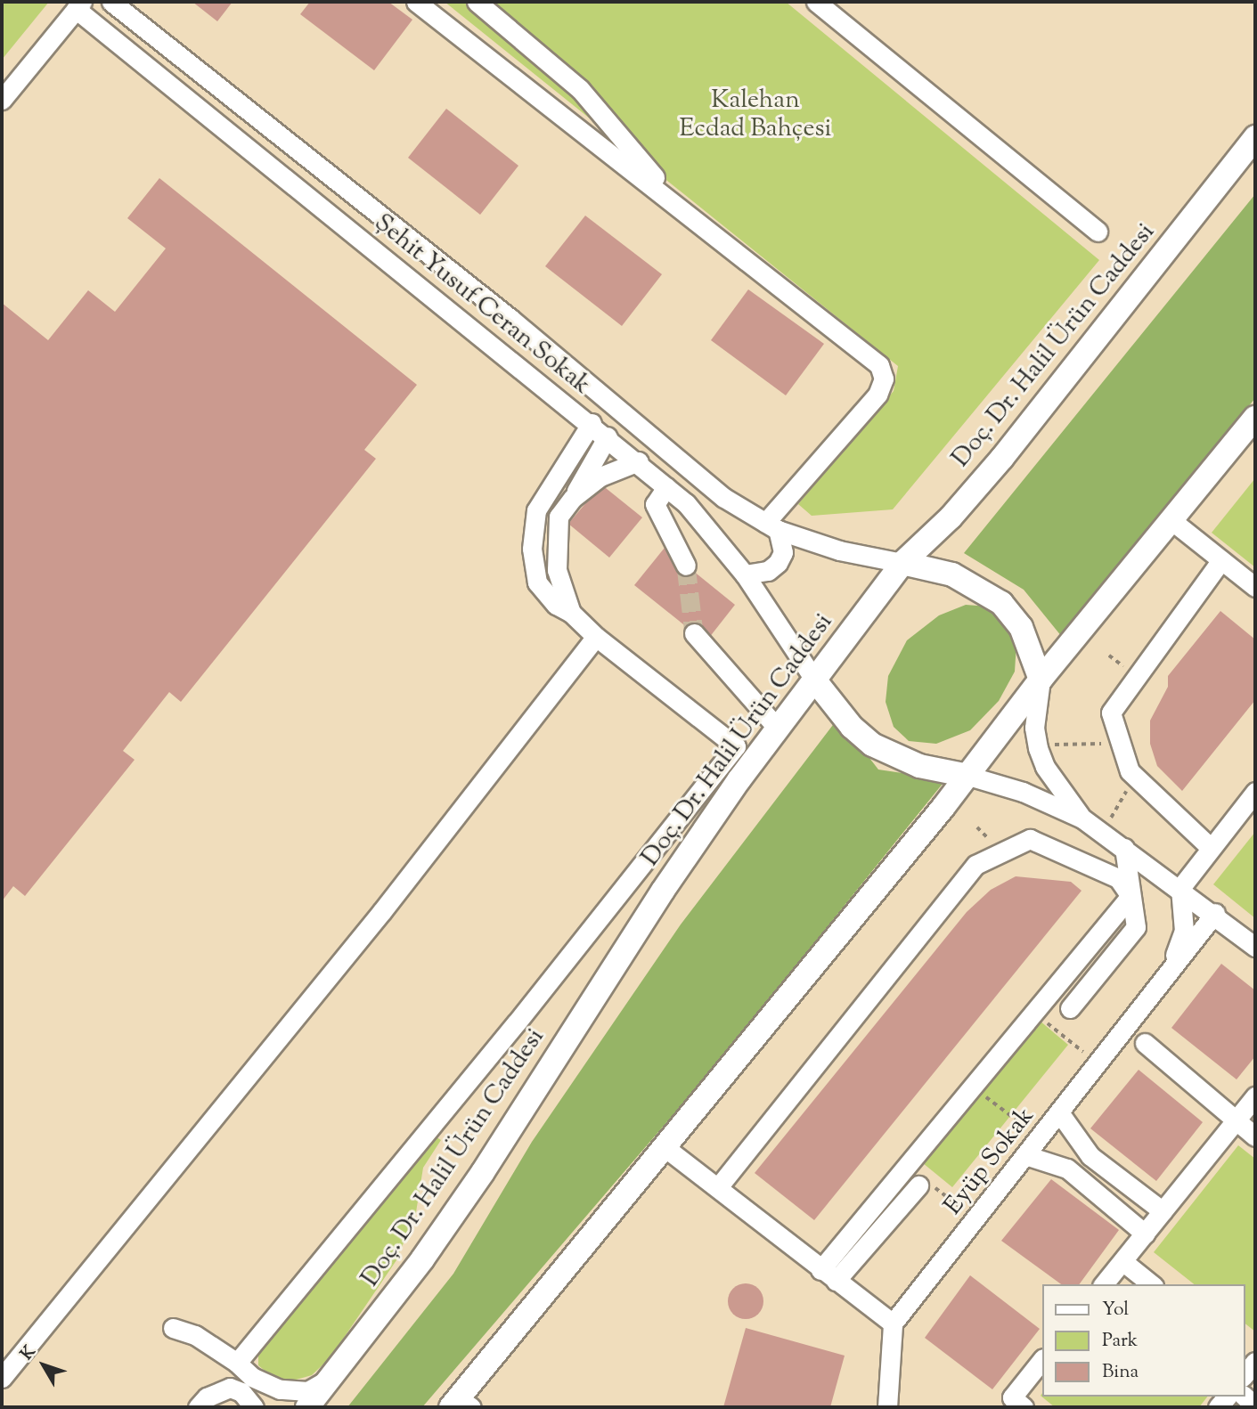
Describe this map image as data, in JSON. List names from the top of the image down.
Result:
{
  "streets": {
    "main road": ["Doç. Dr. Halil Ürün Caddesi"],
    "street": ["Şehit Yusuf Ceran Sokak", "Eyüp Sokak"]
  },
  "crossings": [
    ["Şehit Yusuf Ceran Sokak", "Doç. Dr. Halil Ürün Caddesi"]
  ],
  "parks": ["Kalehan Ecdad Bahçesi"],
  "legend": ["Yol", "Park", "Bina"],
  "north": "top left"
}
